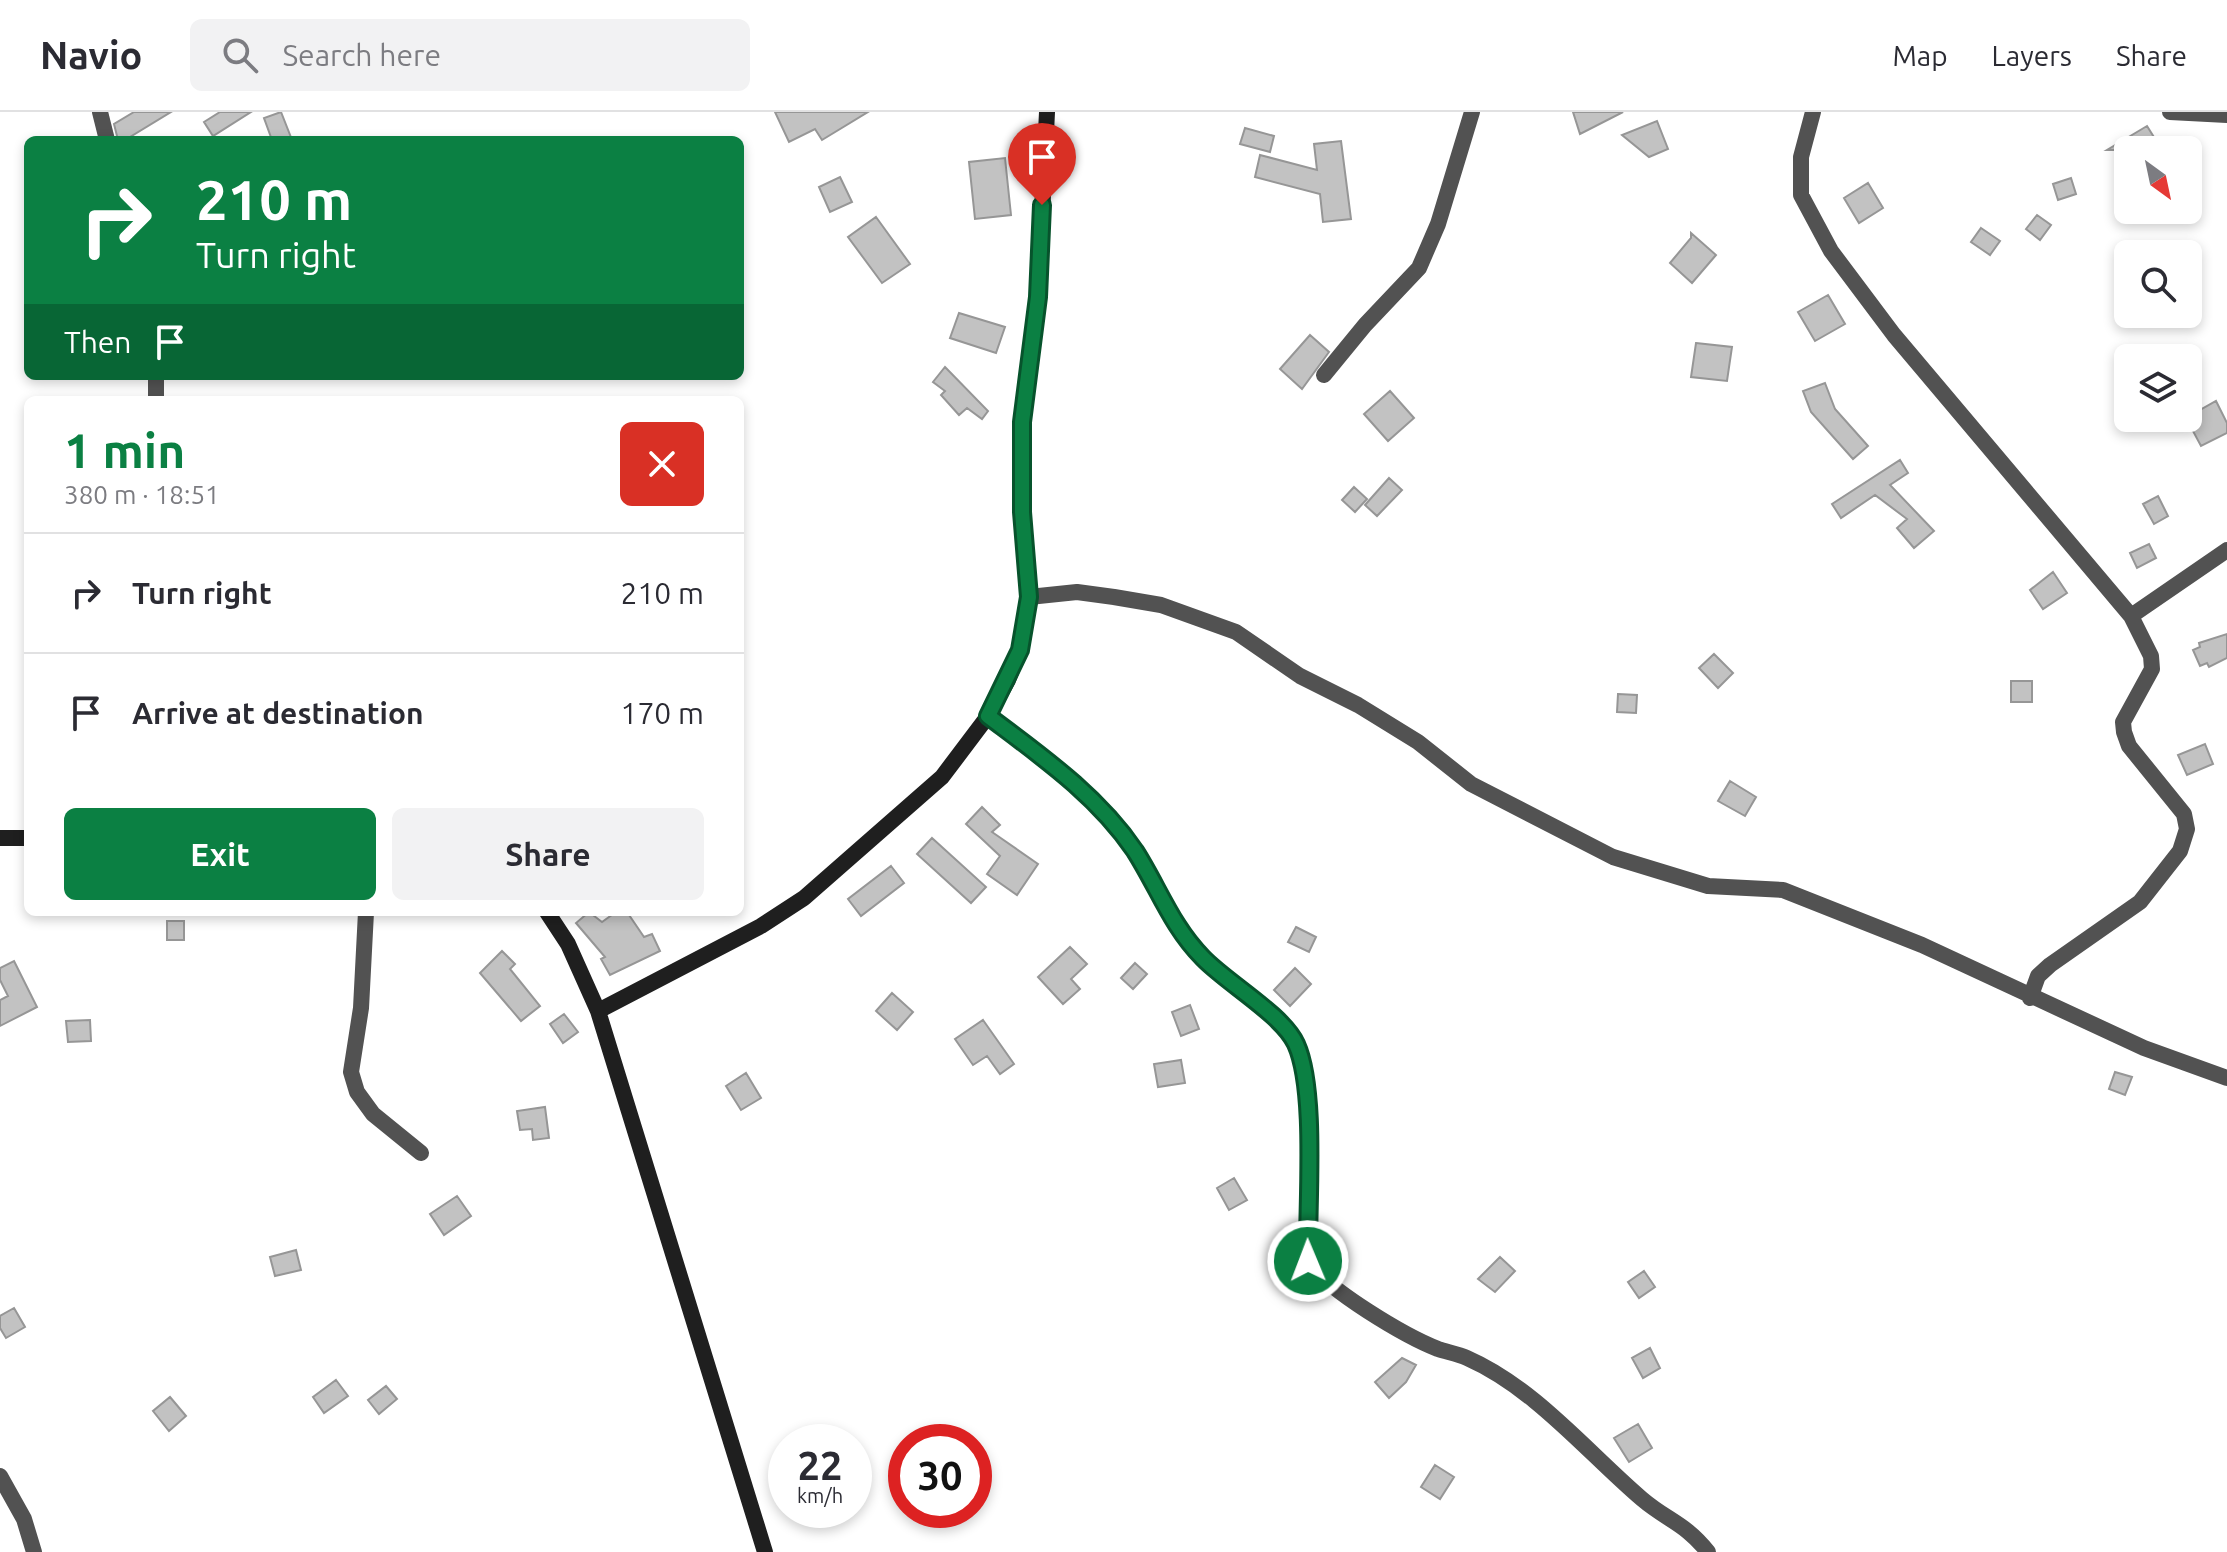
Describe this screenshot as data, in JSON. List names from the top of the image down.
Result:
{
  "north": "bottom right",
  "page": {
    "header": "Navio",
    "search": "Search here",
    "nav": ["Map", "Layers", "Share"],
    "turn": ["210 m", "Turn right"],
    "then": "Then",
    "heading": ["1 min", "380 m · 18:51"],
    "list": [
      {
        "name": "Turn right",
        "value": "210 m"
      },
      {
        "name": "Arrive at destination",
        "value": "170 m"
      }
    ],
    "buttons": ["Exit", "Share"],
    "speed": "22 km/h",
    "limit": "30"
  }
}
